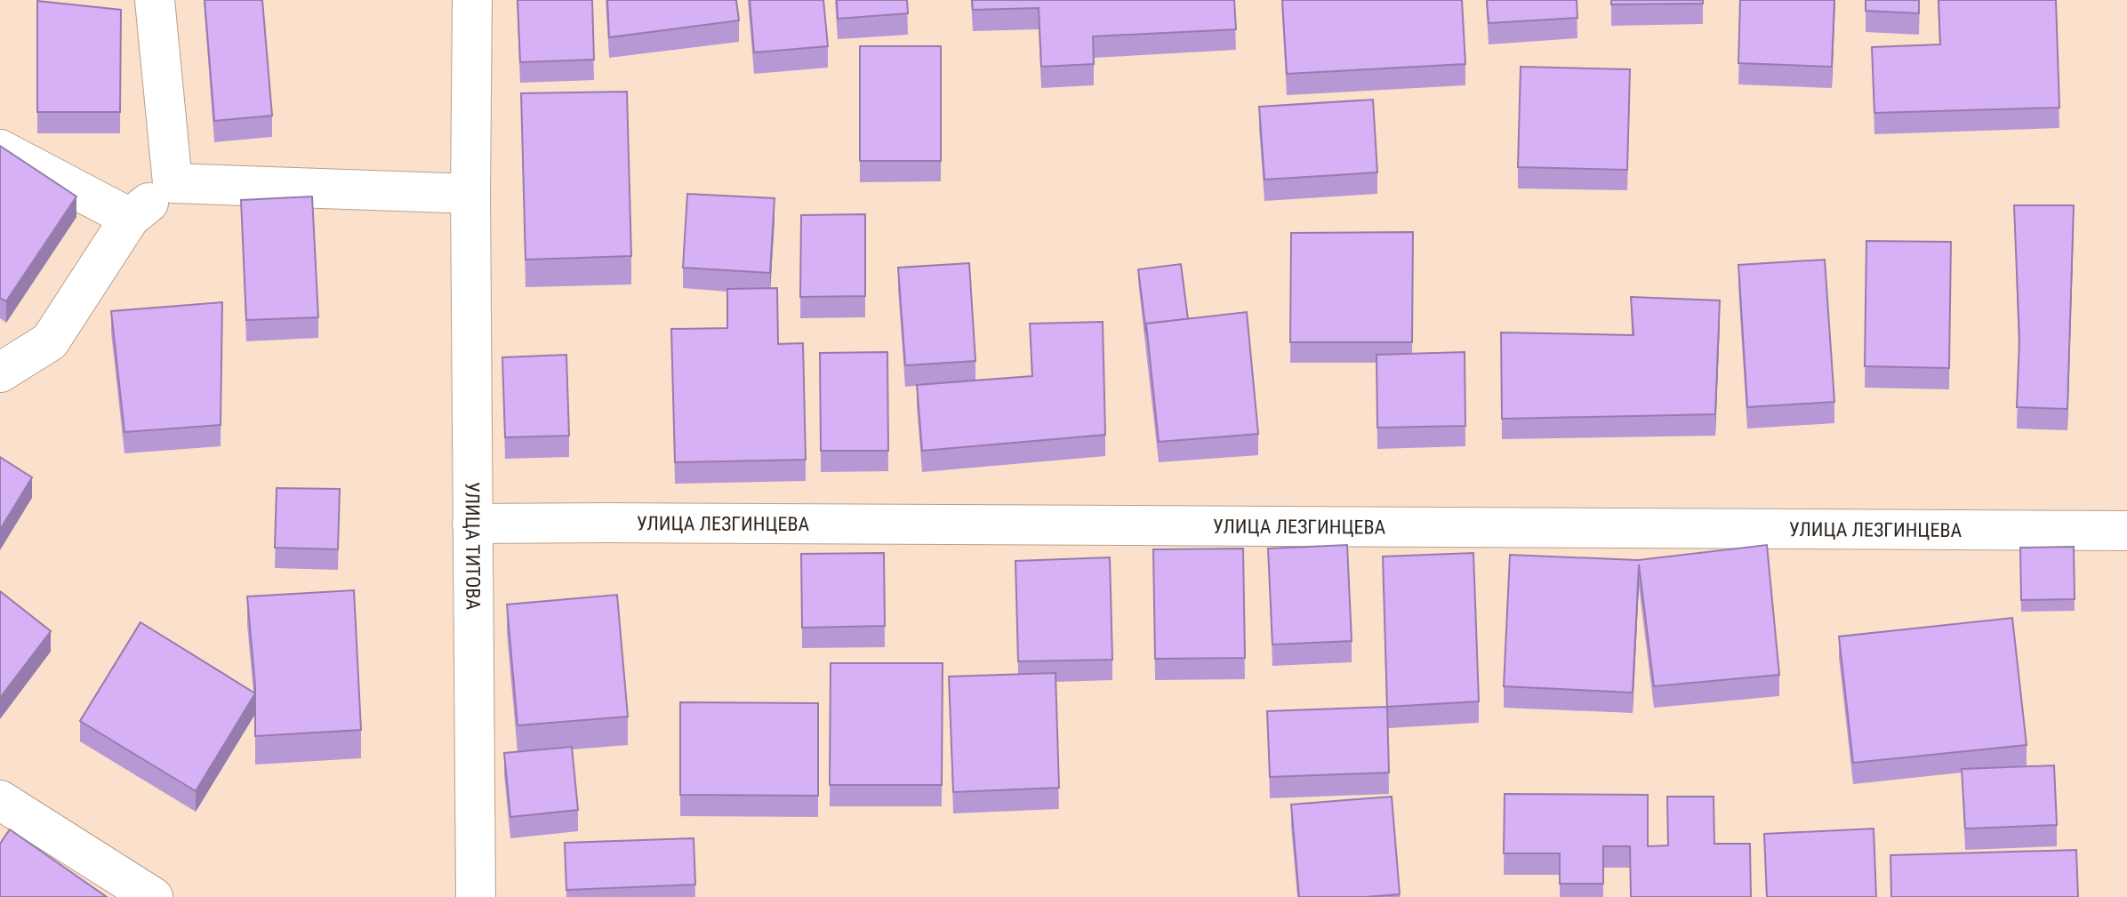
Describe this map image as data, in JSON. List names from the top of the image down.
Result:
{
  "streets": {
    "street": ["УЛИЦА ЛЕЗГИНЦЕВА", "УЛИЦА ТИТОВА"]
  },
  "crossings": [
    ["УЛИЦА ЛЕЗГИНЦЕВА", "УЛИЦА ТИТОВА"]
  ]
}
